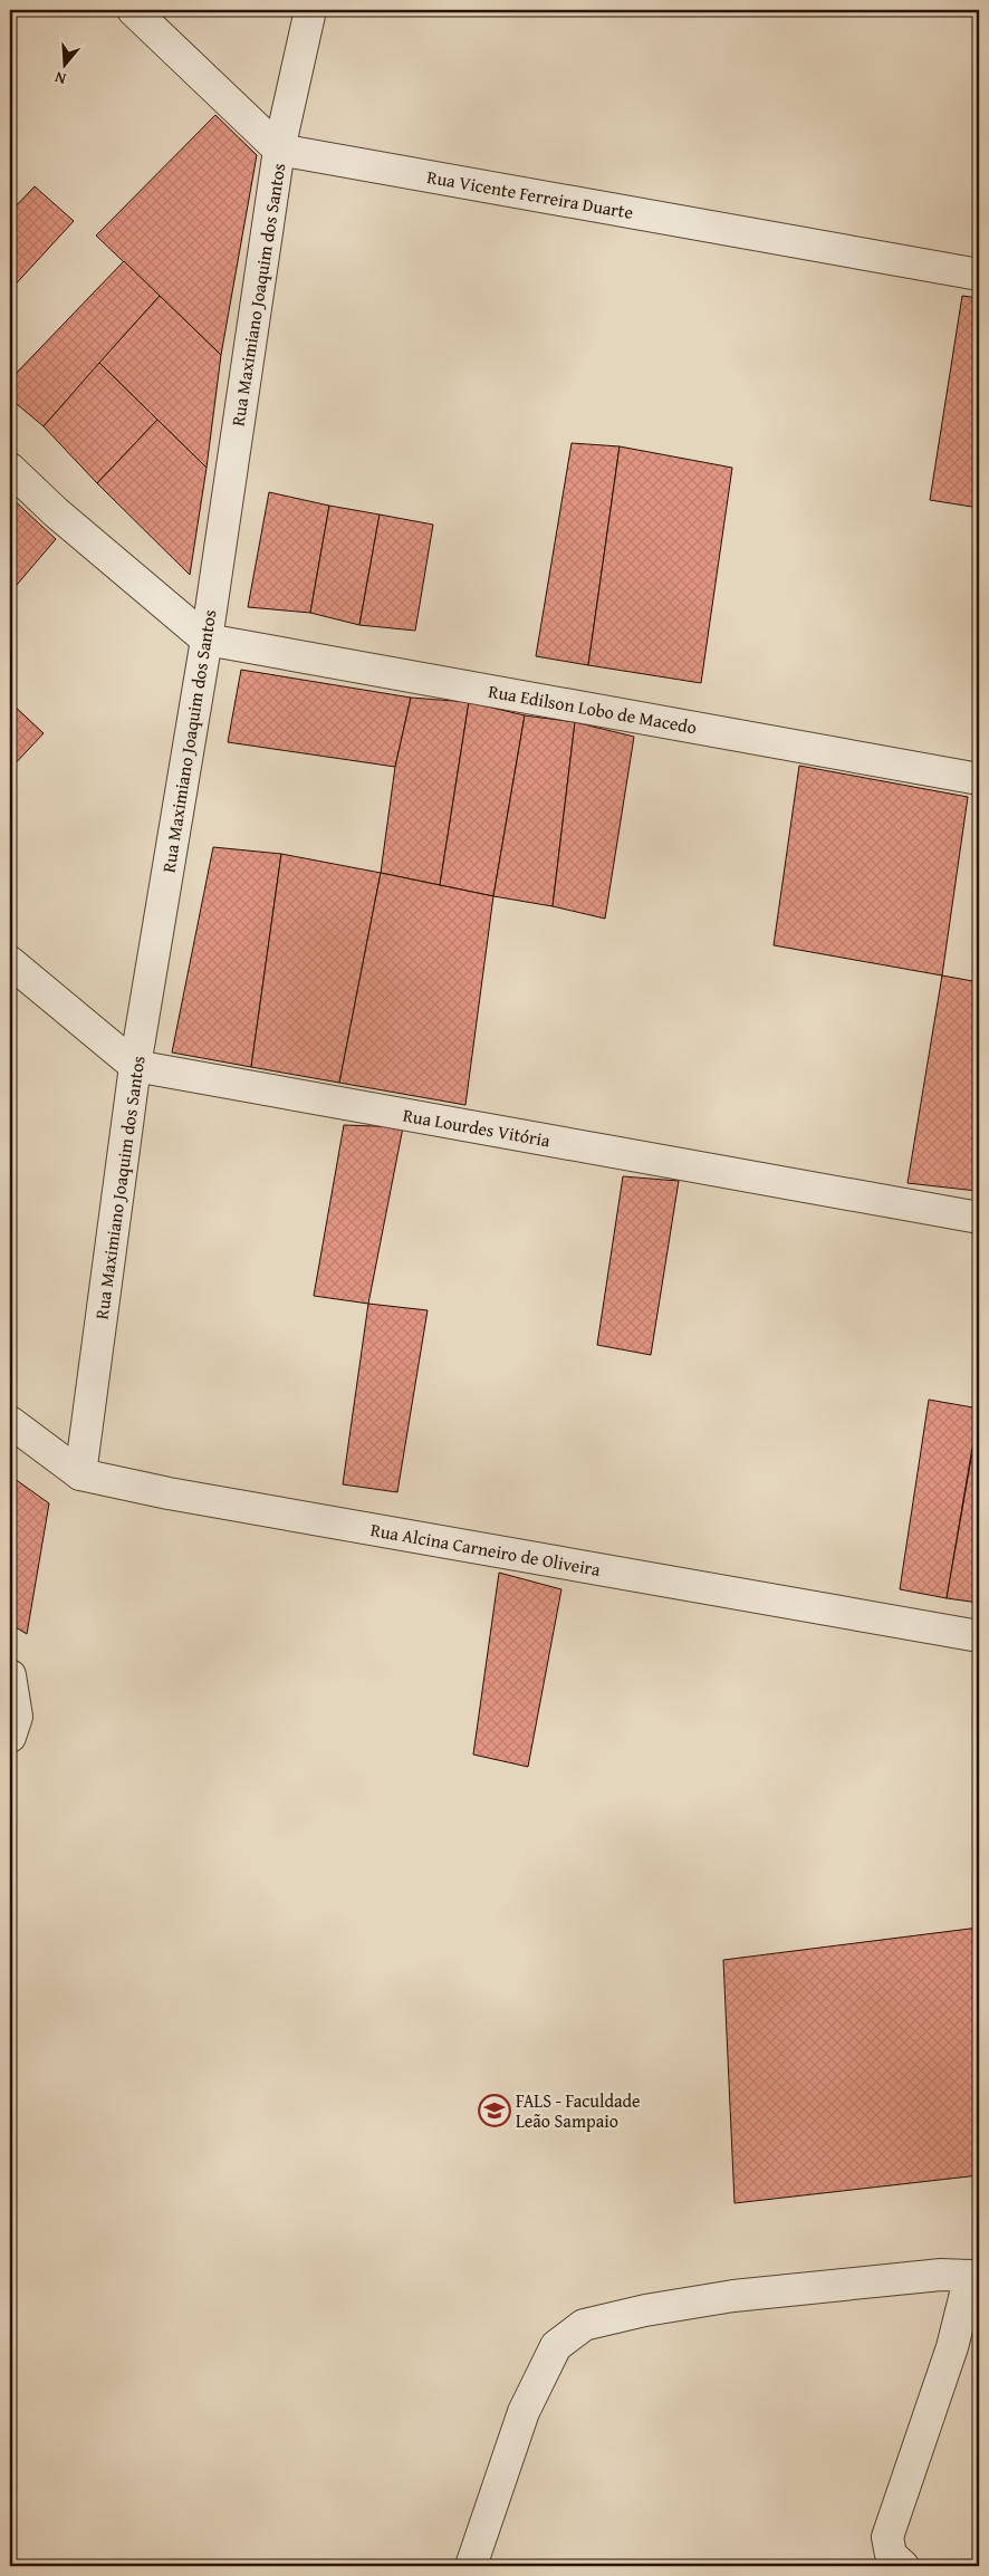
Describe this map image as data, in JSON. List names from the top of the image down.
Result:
{
  "streets": {
    "street": [
      "Rua Vicente Ferreira Duarte",
      "Rua Maximiano Joaquim dos Santos",
      "Rua Edilson Lobo de Macedo",
      "Rua Lourdes Vitória",
      "Rua Alcina Carneiro de Oliveira"
    ]
  },
  "crossings": [
    ["Rua Vicente Ferreira Duarte", "Rua Maximiano Joaquim dos Santos"],
    ["Rua Maximiano Joaquim dos Santos", "Rua Edilson Lobo de Macedo"],
    ["Rua Maximiano Joaquim dos Santos", "Rua Lourdes Vitória"],
    ["Rua Maximiano Joaquim dos Santos", "Rua Alcina Carneiro de Oliveira"]
  ],
  "places": {
    "school or university": ["FALS - Faculdade Leão Sampaio"]
  },
  "north": "bottom"
}
